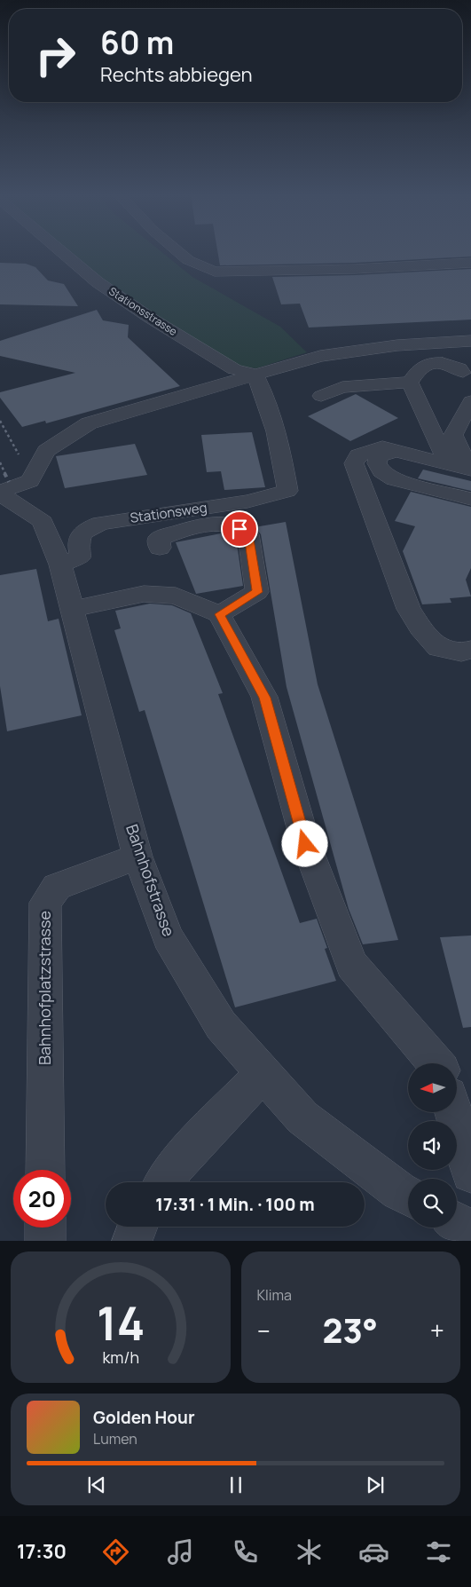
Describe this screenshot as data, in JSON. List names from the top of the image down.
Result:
{
  "streets": {
    "street": [
      "Stationsstrasse",
      "Stationsweg",
      "Bahnhofstrasse",
      "Bahnhofplatzstrasse"
    ]
  },
  "crossings": [
    ["Stationsstrasse", "Stationsweg"],
    ["Stationsweg", "Bahnhofstrasse"],
    ["Bahnhofstrasse", "Bahnhofplatzstrasse"]
  ],
  "north": "left",
  "page": {
    "turn": ["60 m", "Rechts abbiegen"],
    "limit": "20",
    "trip": "17:31 · 1 Min. · 100 m",
    "tile": "Klima",
    "heat": ["−", "23°", "+"],
    "song": ["Golden Hour", "Lumen"],
    "tabs": "17:30",
    "gauge": ["14", "km/h"]
  }
}
